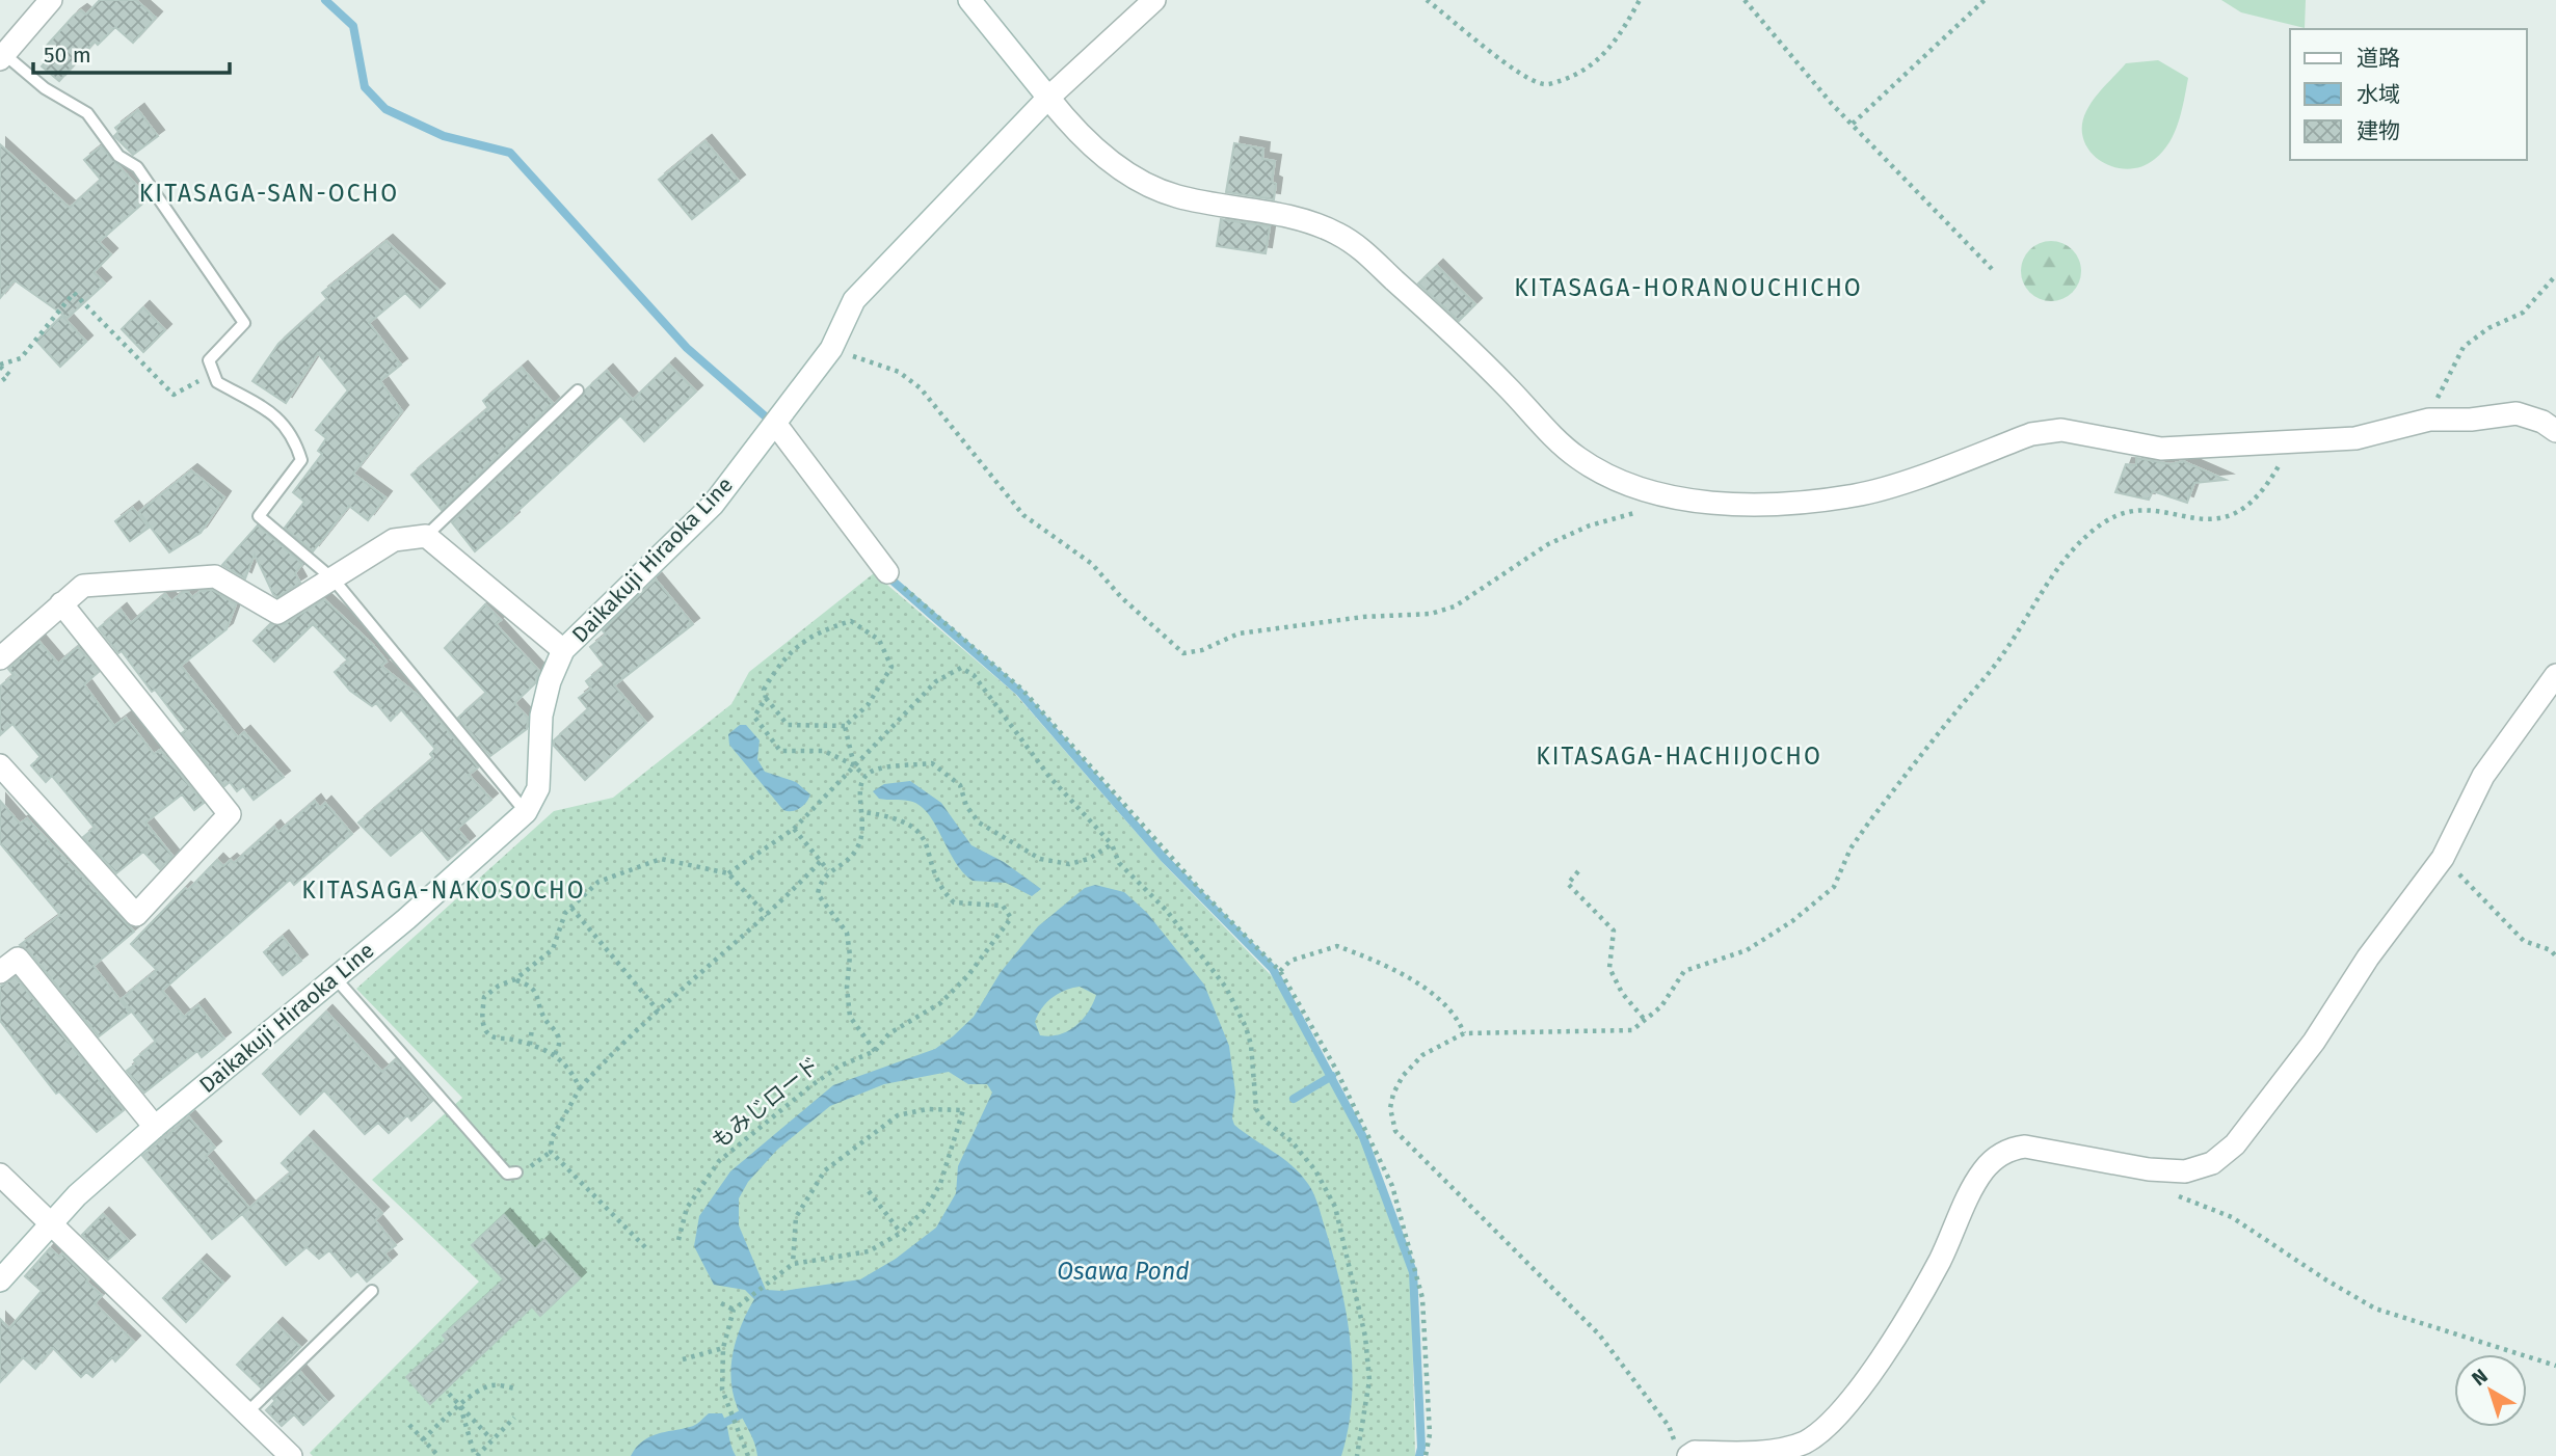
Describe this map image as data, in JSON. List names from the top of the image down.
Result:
{
  "streets": {
    "street": ["Daikakuji Hiraoka Line"],
    "path": ["もみじロード"]
  },
  "districts": [
    "KITASAGA-SAN-OCHO",
    "KITASAGA-HORANOUCHICHO",
    "KITASAGA-HACHIJOCHO",
    "KITASAGA-NAKOSOCHO"
  ],
  "water": ["Osawa Pond"],
  "legend": ["道路", "水域", "建物"],
  "scale_bar": "50 m",
  "north": "top left"
}
